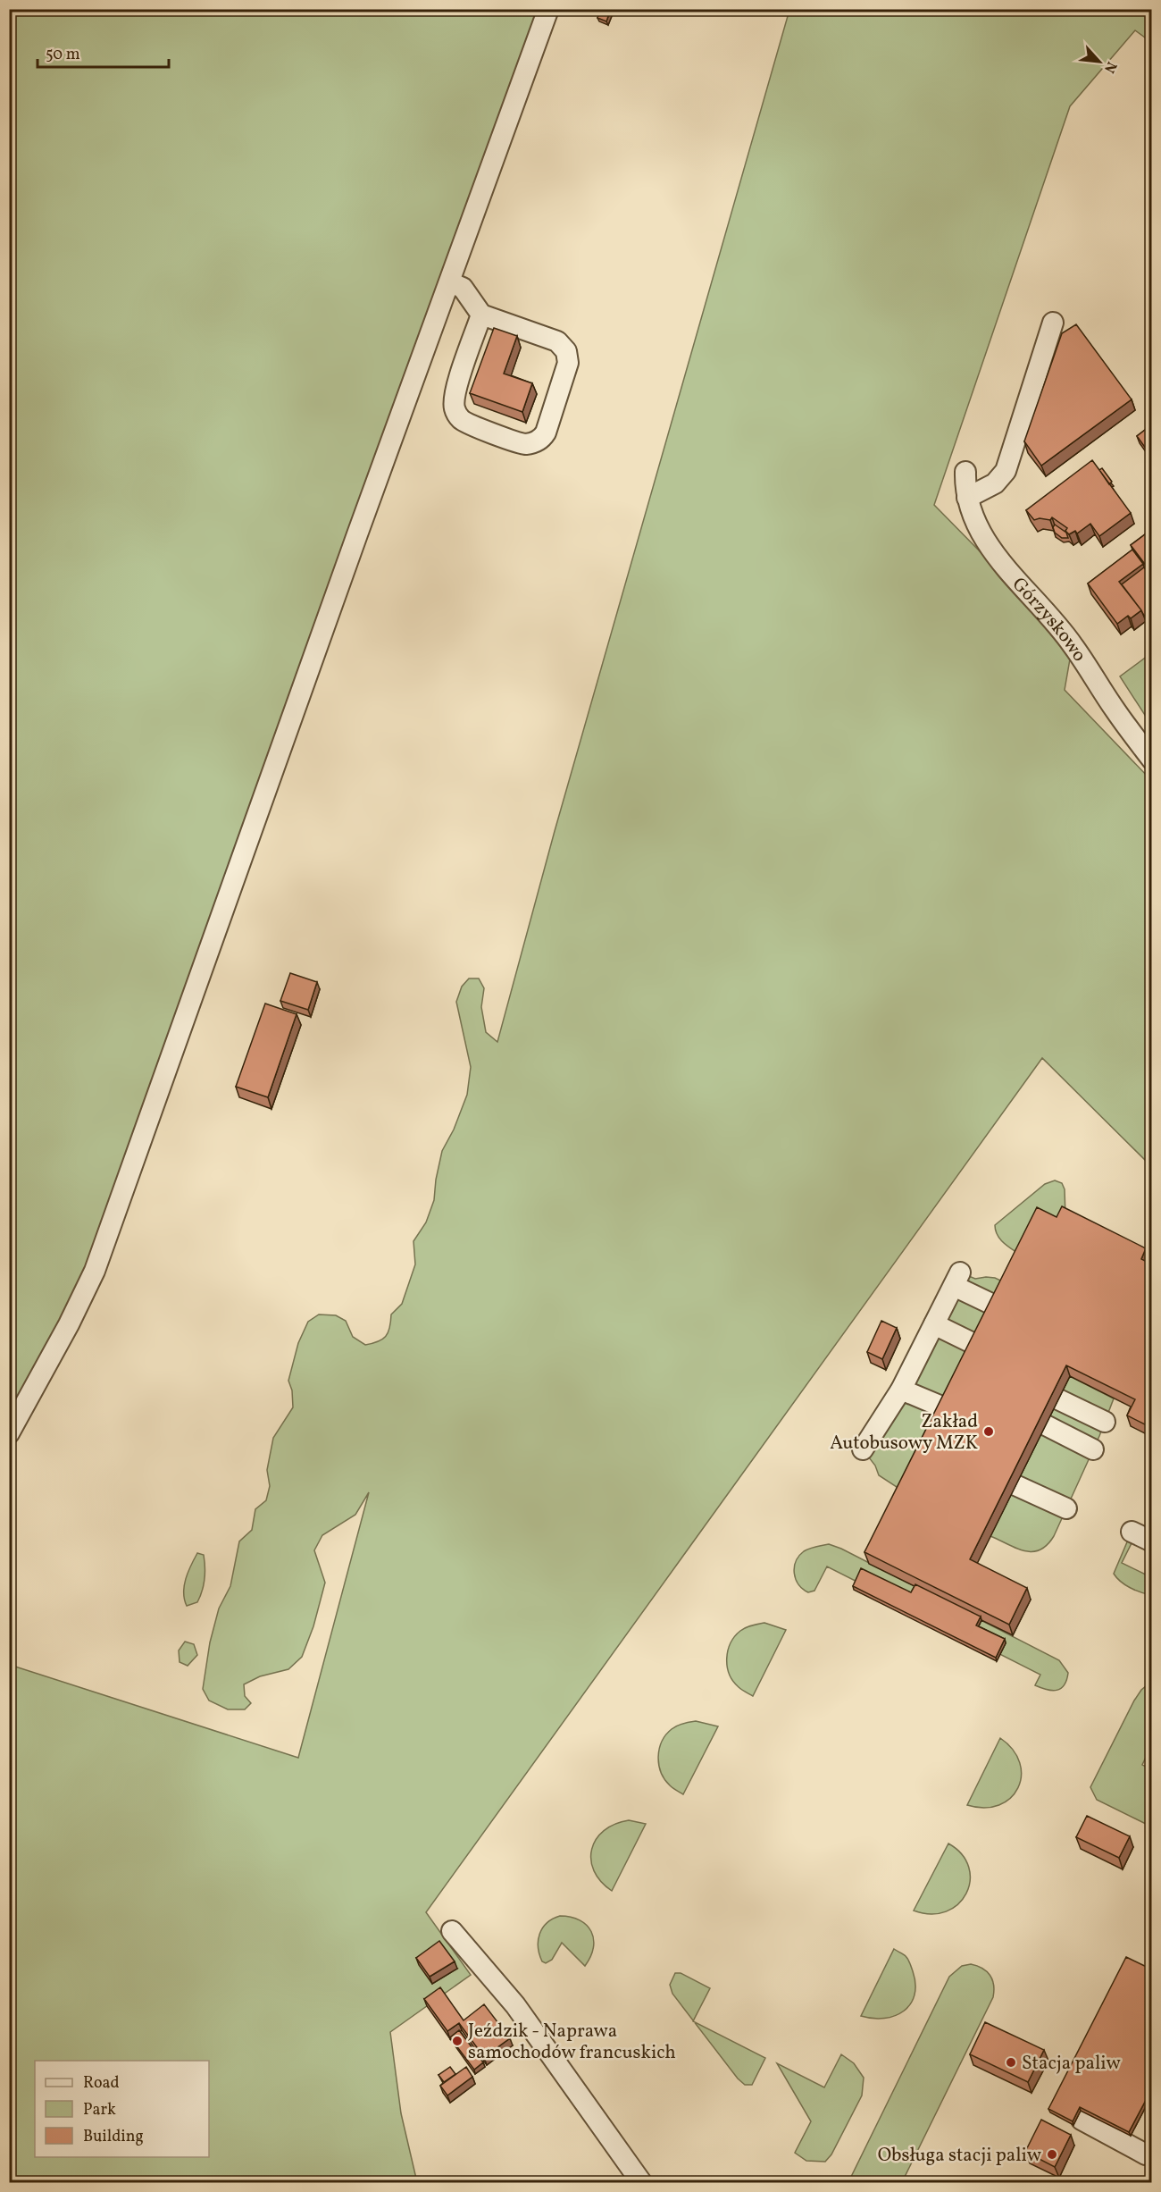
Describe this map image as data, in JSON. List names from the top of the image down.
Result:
{
  "streets": {
    "street": ["Górzyskowo"]
  },
  "places": [
    "Zakład Autobusowy MZK",
    "Jeździk - Naprawa samochodów francuskich",
    "Stacja paliw",
    "Obsługa stacji paliw"
  ],
  "legend": ["Road", "Park", "Building"],
  "scale_bar": "50 m",
  "north": "bottom right"
}
